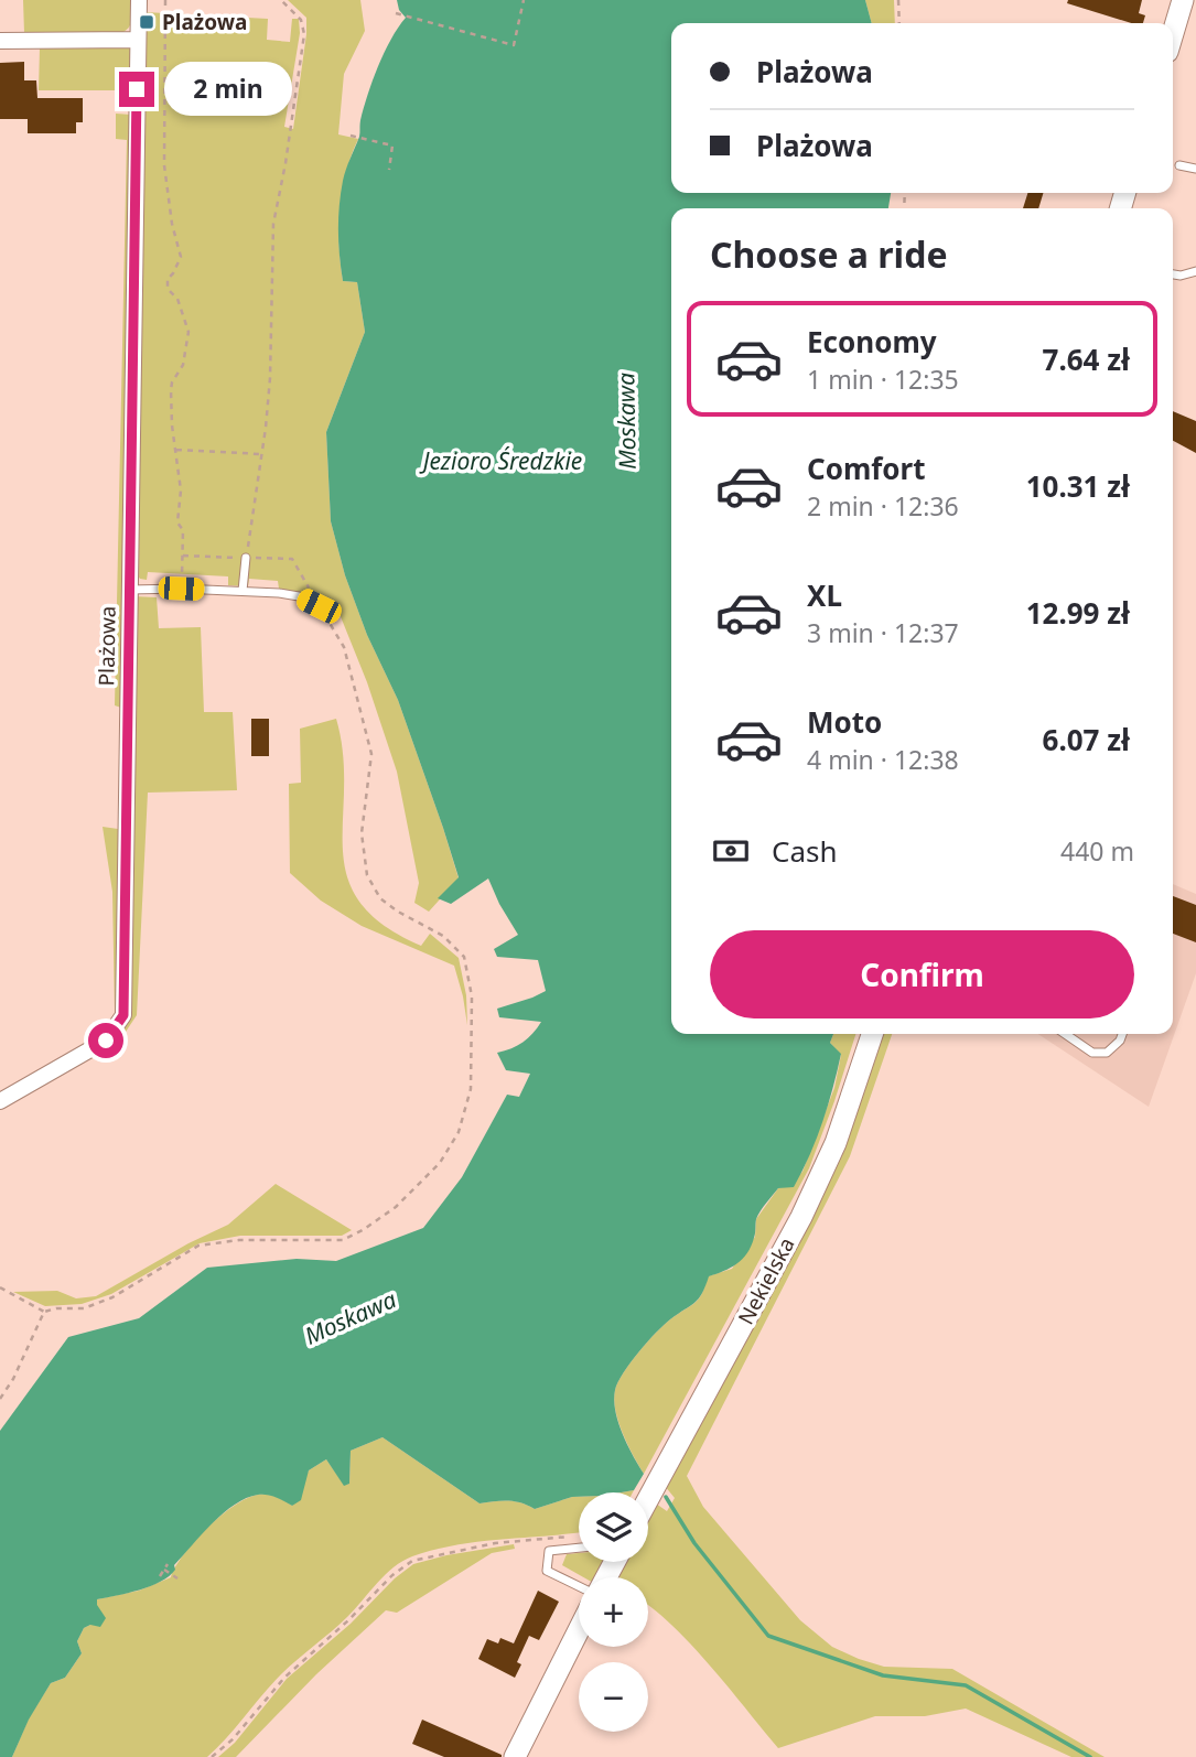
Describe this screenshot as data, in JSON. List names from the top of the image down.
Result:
{
  "streets": {
    "street": ["Plażowa", "Nekielska"]
  },
  "water": ["Moskawa", "Jezioro Średzkie"],
  "places": {
    "transit": ["Plażowa"]
  },
  "page": {
    "banner": ["Plażowa", "Plażowa"],
    "bubble": "2 min",
    "heading": "Choose a ride",
    "list": [
      {
        "name": "Economy",
        "note": "1 min · 12:35",
        "value": "7.64 zł"
      },
      {
        "name": "Comfort",
        "note": "2 min · 12:36",
        "value": "10.31 zł"
      },
      {
        "name": "XL",
        "note": "3 min · 12:37",
        "value": "12.99 zł"
      },
      {
        "name": "Moto",
        "note": "4 min · 12:38",
        "value": "6.07 zł"
      }
    ],
    "pay": ["Cash", "440 m"],
    "buttons": "Confirm",
    "map_buttons": ["+", "−"]
  }
}
